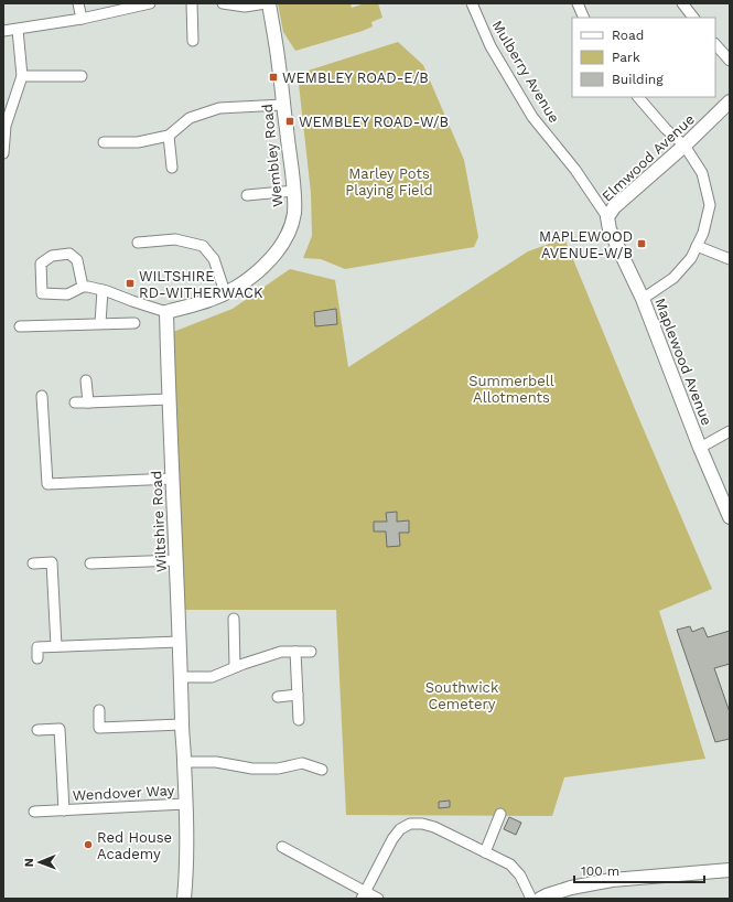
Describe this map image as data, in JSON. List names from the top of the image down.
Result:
{
  "streets": {
    "street": [
      "Mulberry Avenue",
      "Wembley Road",
      "Elmwood Avenue",
      "Maplewood Avenue",
      "Wiltshire Road",
      "Wendover Way"
    ]
  },
  "crossings": [
    ["Mulberry Avenue", "Elmwood Avenue"],
    ["Mulberry Avenue", "Maplewood Avenue"],
    ["Wembley Road", "Wiltshire Road"],
    ["Elmwood Avenue", "Maplewood Avenue"],
    ["Wiltshire Road", "Wendover Way"]
  ],
  "parks": ["Marley Pots Playing Field", "Summerbell Allotments", "Southwick Cemetery"],
  "places": {
    "transit": [
      "WEMBLEY ROAD-E/B",
      "WEMBLEY ROAD-W/B",
      "MAPLEWOOD AVENUE-W/B",
      "WILTSHIRE RD-WITHERWACK"
    ],
    "other": ["Red House Academy"]
  },
  "legend": ["Road", "Park", "Building"],
  "scale_bar": "100 m",
  "north": "left"
}
